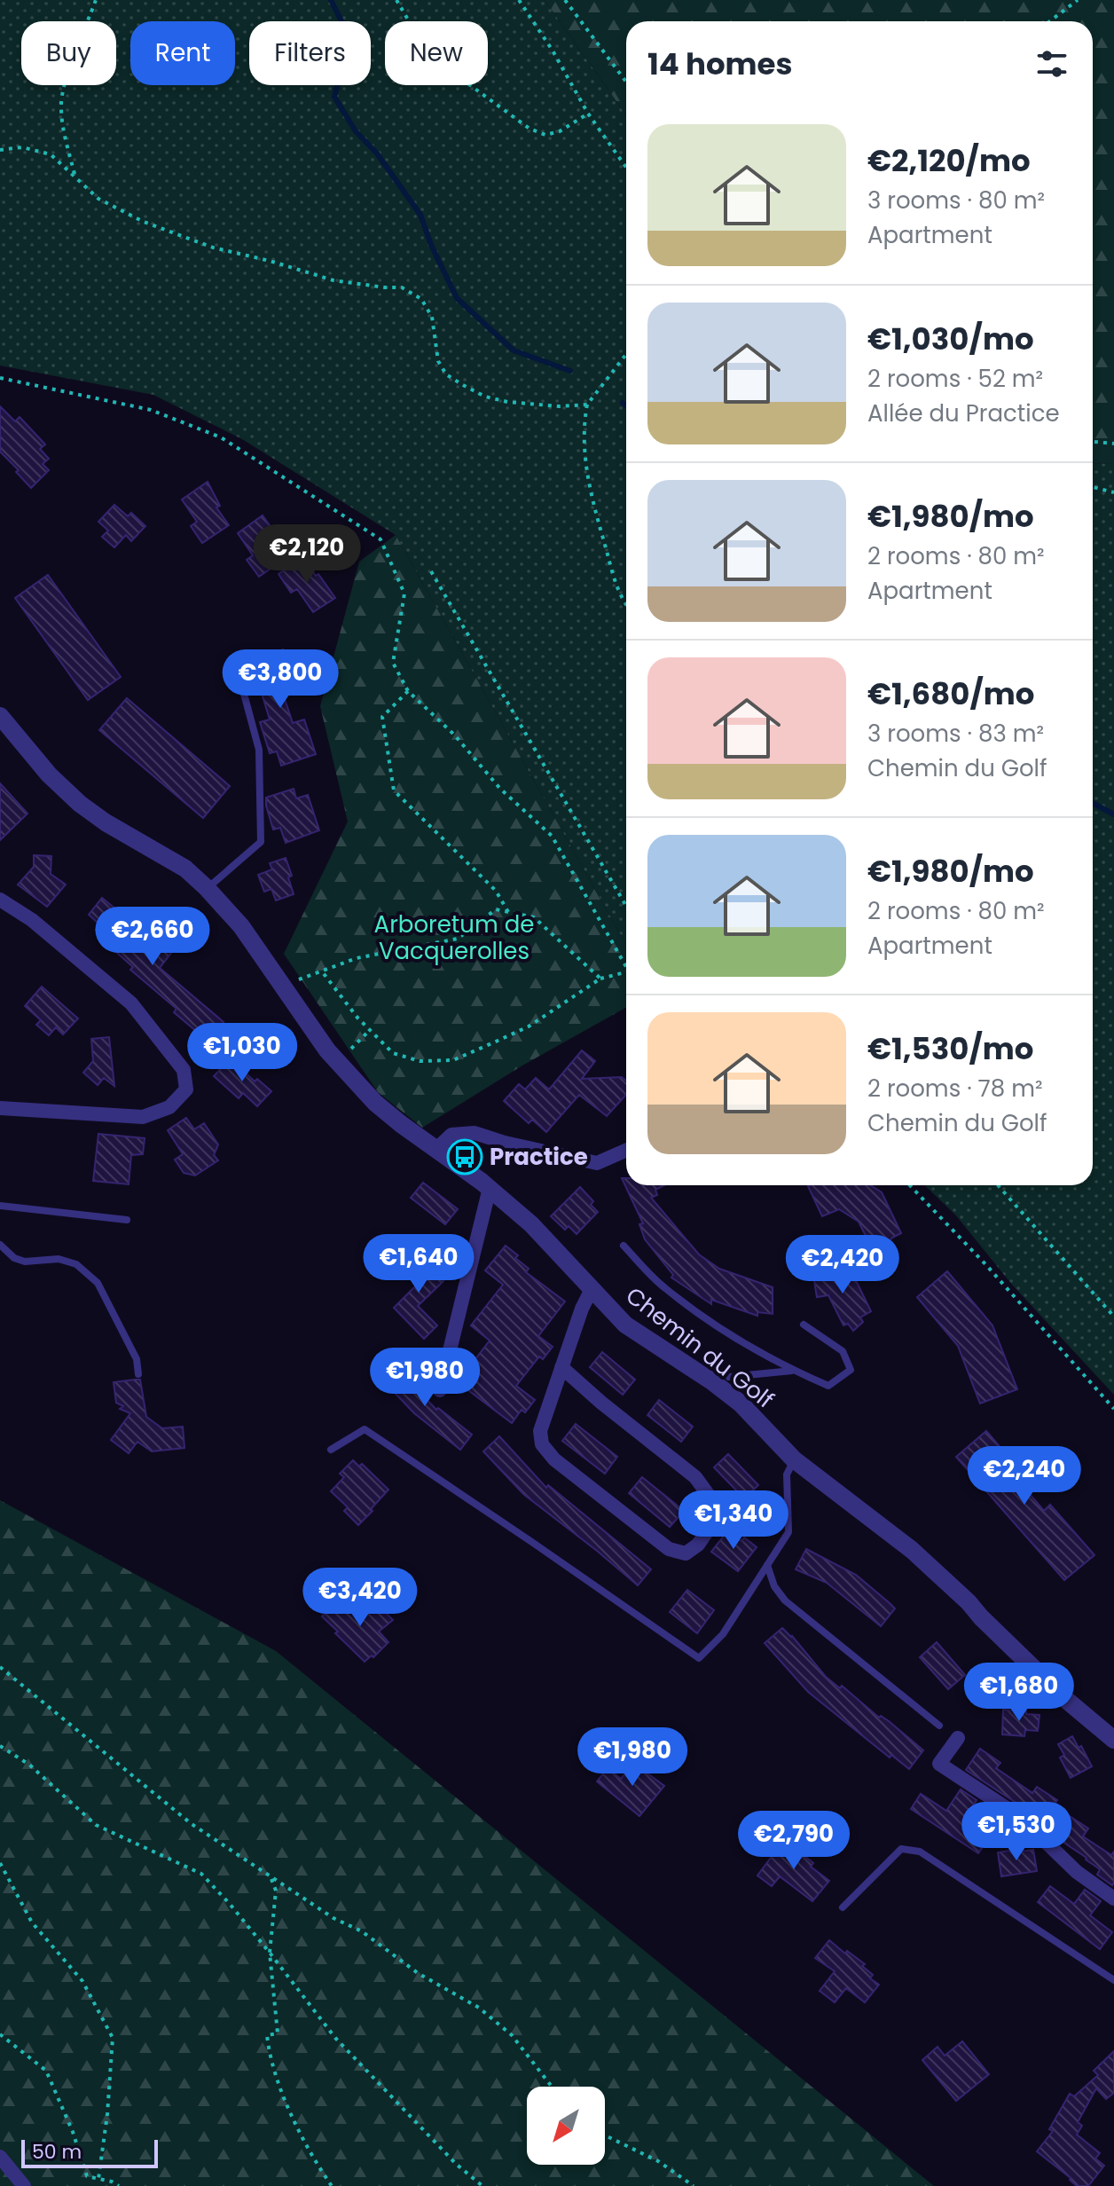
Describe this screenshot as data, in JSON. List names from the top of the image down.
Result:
{
  "streets": {
    "street": ["Chemin du Golf"]
  },
  "parks": ["Arboretum de Vacquerolles"],
  "places": {
    "bus stop": ["Practice"]
  },
  "scale_bar": "50 m",
  "north": "bottom left",
  "page": {
    "chip": [
      "Buy",
      "Rent",
      "Filters",
      "New"
    ],
    "heading": "14 homes",
    "list": [
      {
        "name": "€2,120/mo",
        "note": "3 rooms · 80 m² · Apartment"
      },
      {
        "name": "€1,030/mo",
        "note": "2 rooms · 52 m² · Allée du Practice"
      },
      {
        "name": "€1,980/mo",
        "note": "2 rooms · 80 m² · Apartment"
      },
      {
        "name": "€1,680/mo",
        "note": "3 rooms · 83 m² · Chemin du Golf"
      },
      {
        "name": "€1,980/mo",
        "note": "2 rooms · 80 m² · Apartment"
      },
      {
        "name": "€1,530/mo",
        "note": "2 rooms · 78 m² · Chemin du Golf"
      }
    ],
    "price": [
      "€2,120",
      "€3,800",
      "€2,660",
      "€1,030",
      "€1,640",
      "€2,420",
      "€1,980",
      "€2,240",
      "€1,340",
      "€3,420",
      "€1,680",
      "€1,980",
      "€1,530",
      "€2,790"
    ],
    "scale": "50 m"
  }
}
